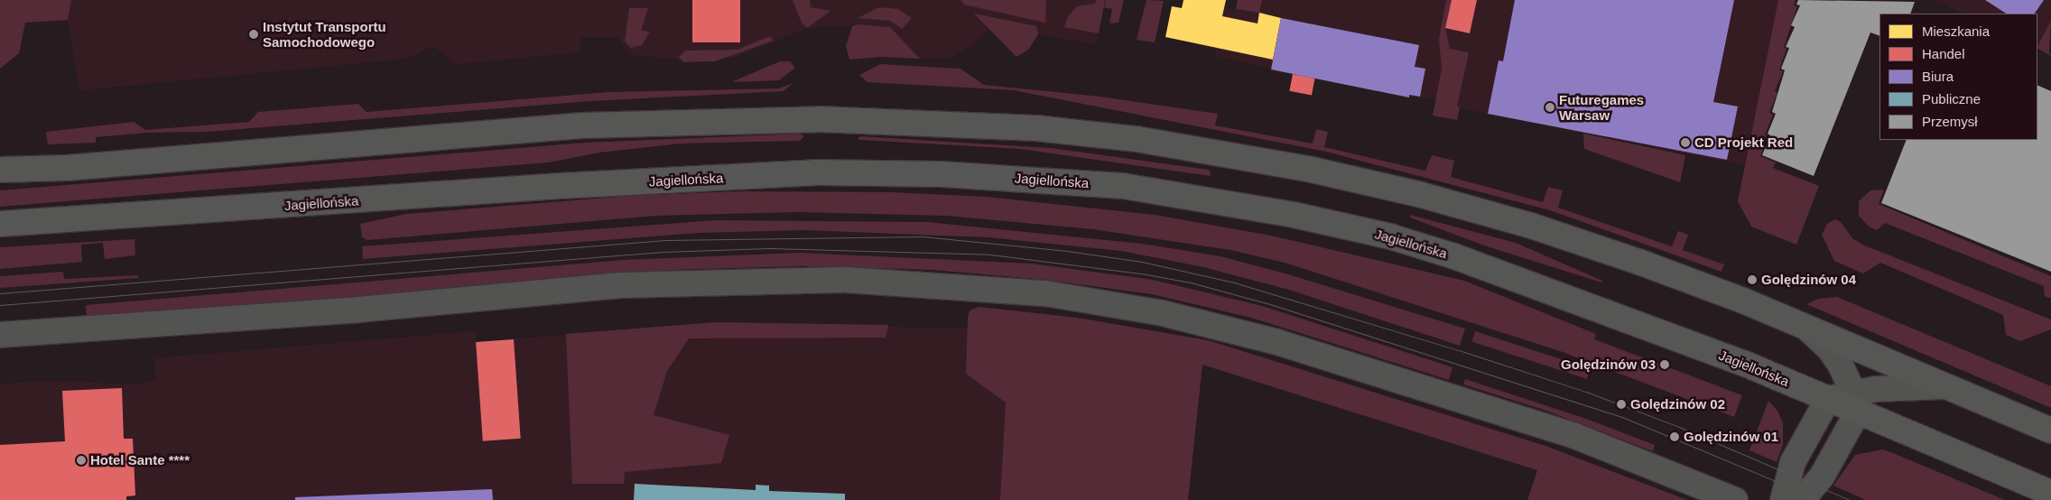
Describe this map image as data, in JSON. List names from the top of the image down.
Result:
{
  "streets": {
    "main road": ["Jagiellońska"]
  },
  "places": [
    "Instytut Transportu Samochodowego",
    "Futuregames Warsaw",
    "CD Projekt Red",
    "Golędzinów 04",
    "Golędzinów 03",
    "Golędzinów 02",
    "Golędzinów 01",
    "Hotel Sante ****"
  ],
  "legend": [
    "Mieszkania",
    "Handel",
    "Biura",
    "Publiczne",
    "Przemysł"
  ]
}
